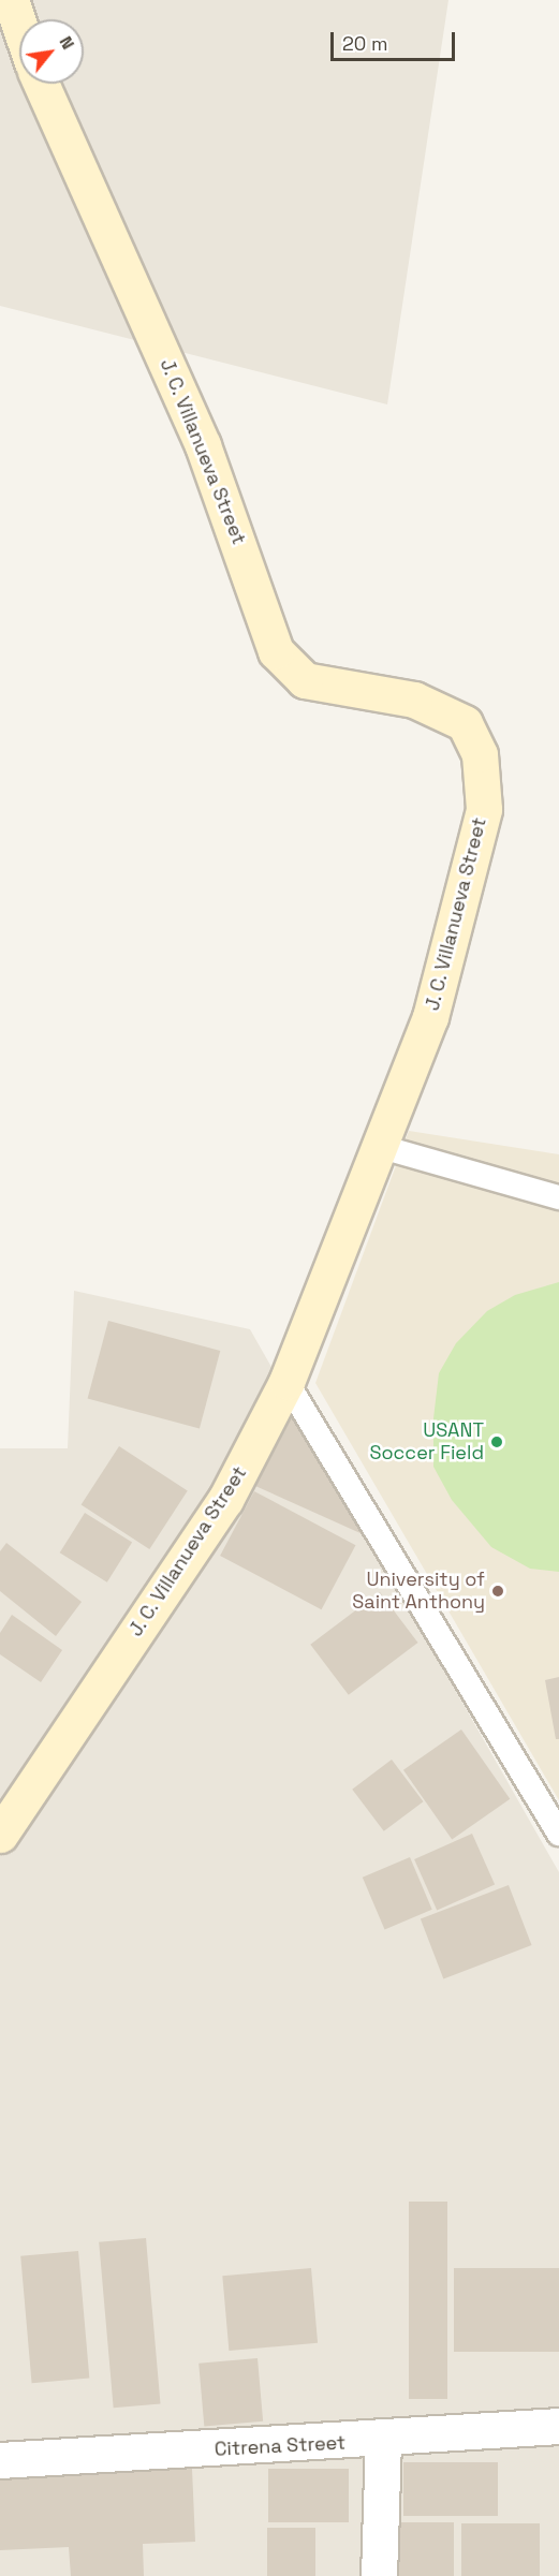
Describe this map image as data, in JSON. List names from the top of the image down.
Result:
{
  "streets": {
    "street": ["J. C. Villanueva Street", "Citrena Street"]
  },
  "places": ["USANT Soccer Field", "University of Saint Anthony"],
  "scale_bar": "20 m",
  "north": "top right"
}
